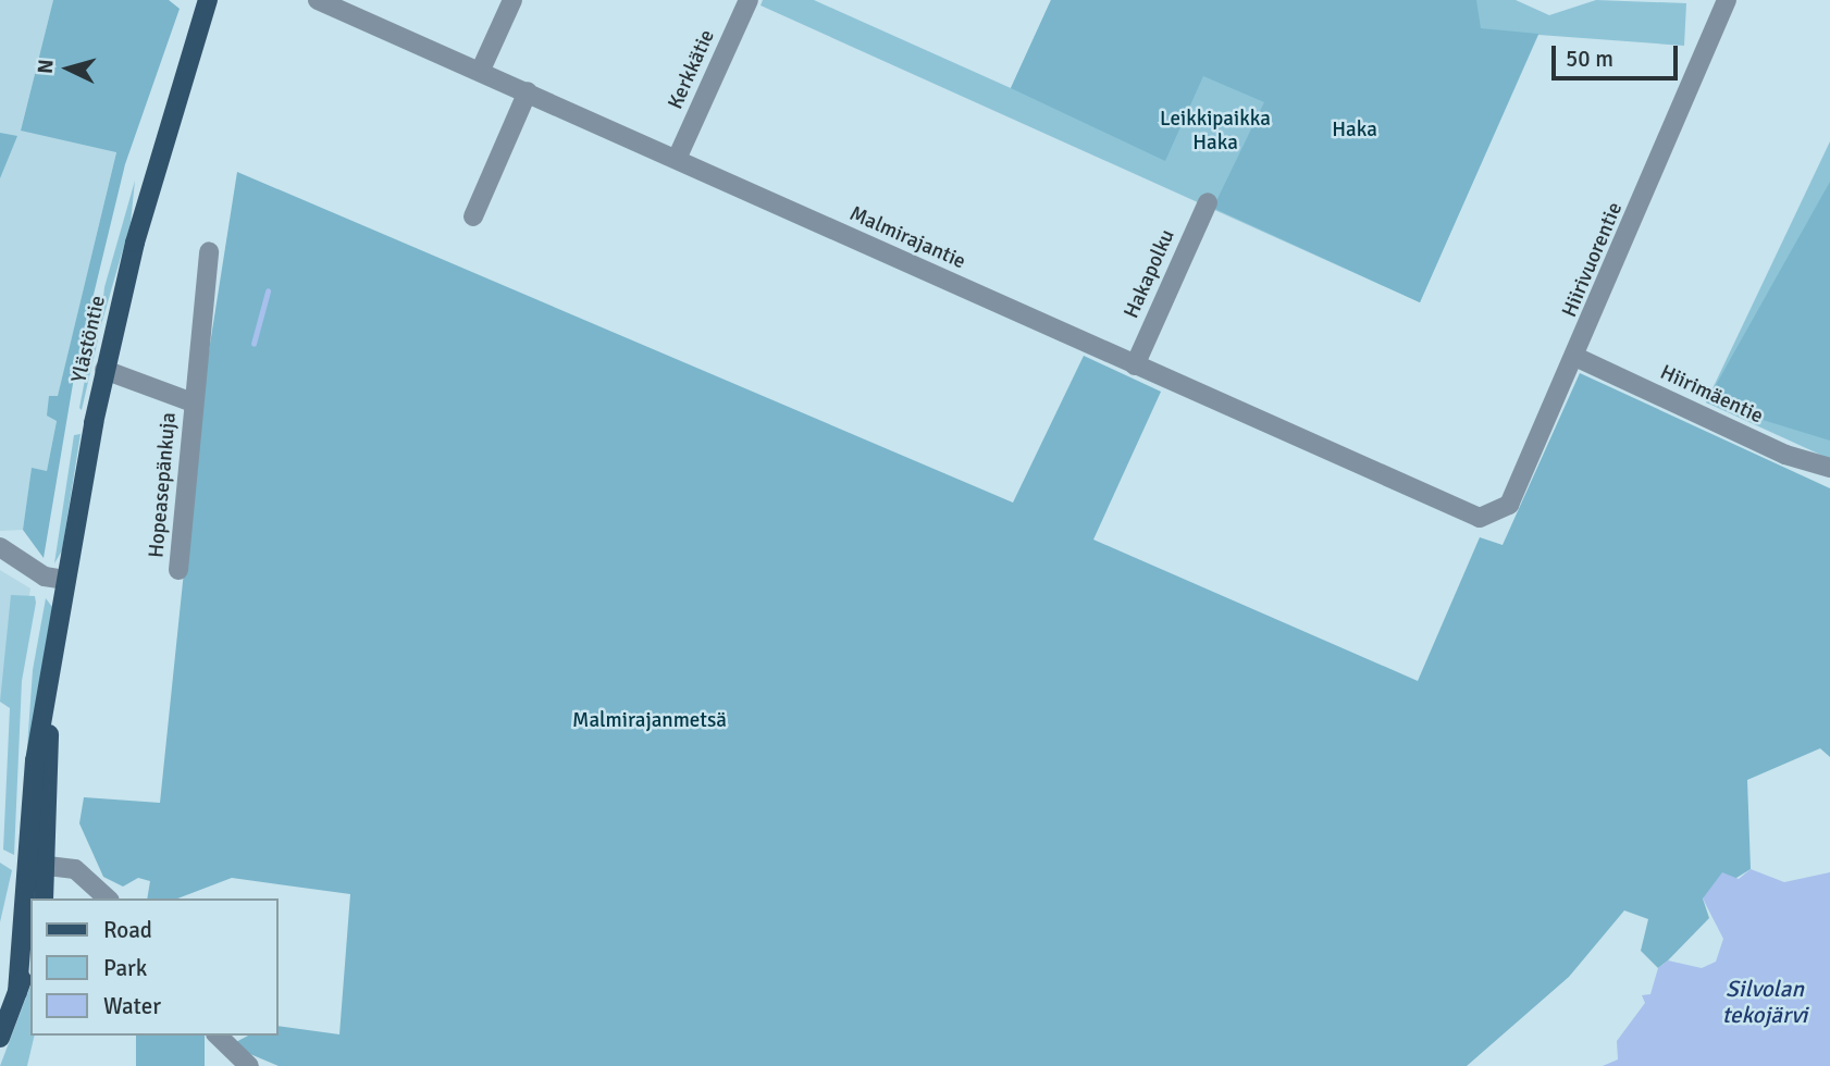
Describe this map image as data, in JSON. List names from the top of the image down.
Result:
{
  "streets": {
    "main road": ["Ylästöntie"],
    "street": [
      "Kerkkätie",
      "Malmirajantie",
      "Hiirivuorentie",
      "Hakapolku",
      "Hiirimäentie",
      "Hopeasepänkuja"
    ]
  },
  "crossings": [
    ["Kerkkätie", "Malmirajantie"],
    ["Malmirajantie", "Hiirivuorentie"],
    ["Malmirajantie", "Hakapolku"],
    ["Hiirivuorentie", "Hiirimäentie"],
    ["Ylästöntie", "Hopeasepänkuja"]
  ],
  "water": ["Silvolan tekojärvi"],
  "parks": ["Leikkipaikka Haka", "Haka", "Malmirajanmetsä"],
  "legend": ["Road", "Park", "Water"],
  "scale_bar": "50 m",
  "north": "left"
}
